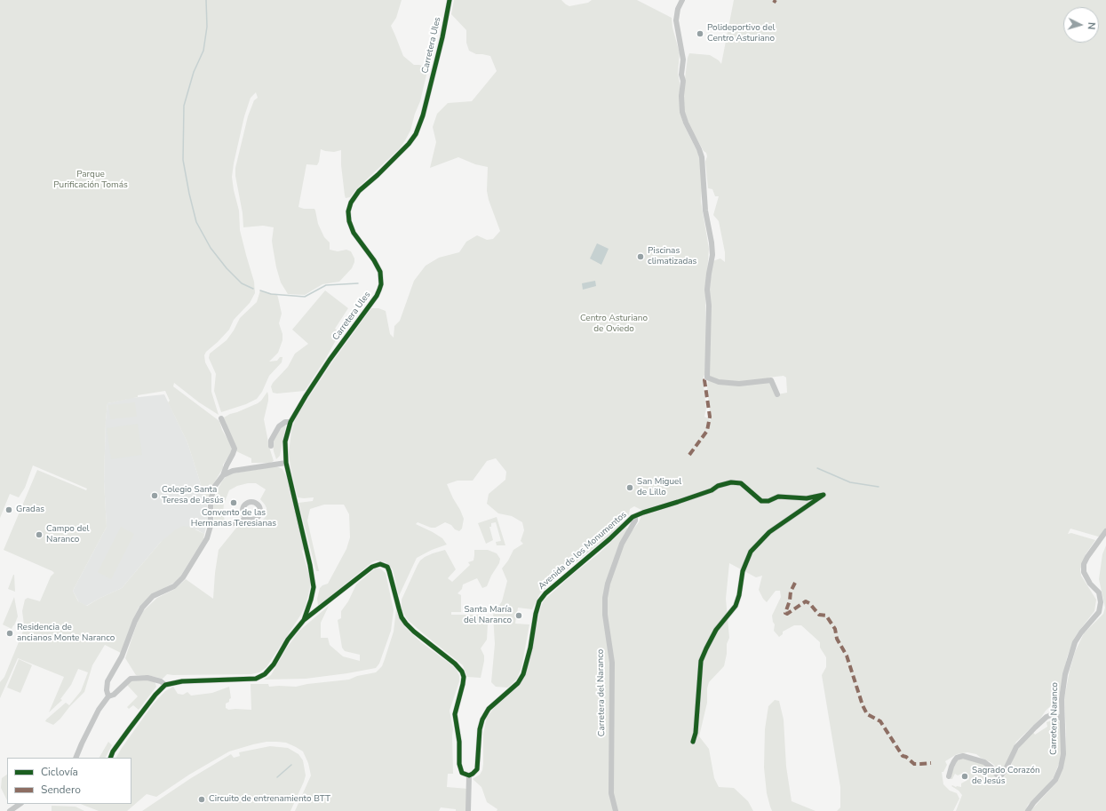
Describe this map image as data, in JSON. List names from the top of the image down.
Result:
{
  "streets": {
    "street": [
      "Carretera Ules",
      "Avenida de los Monumentos",
      "Carretera del Naranco",
      "Carretera Naranco"
    ]
  },
  "crossings": [
    ["Avenida de los Monumentos", "Carretera del Naranco"]
  ],
  "parks": ["Parque Purificación Tomás", "Centro Asturiano de Oviedo"],
  "places": [
    "Polideportivo del Centro Asturiano",
    "Piscinas climatizadas",
    "San Miguel de Lillo",
    "Colegio Santa Teresa de Jesús",
    "Convento de las Hermanas Teresianas",
    "Gradas",
    "Campo del Naranco",
    "Santa María del Naranco",
    "Residencia de ancianos Monte Naranco",
    "Sagrado Corazón de Jesús",
    "Circuito de entrenamiento BTT"
  ],
  "legend": ["Ciclovía", "Sendero"],
  "north": "right"
}
